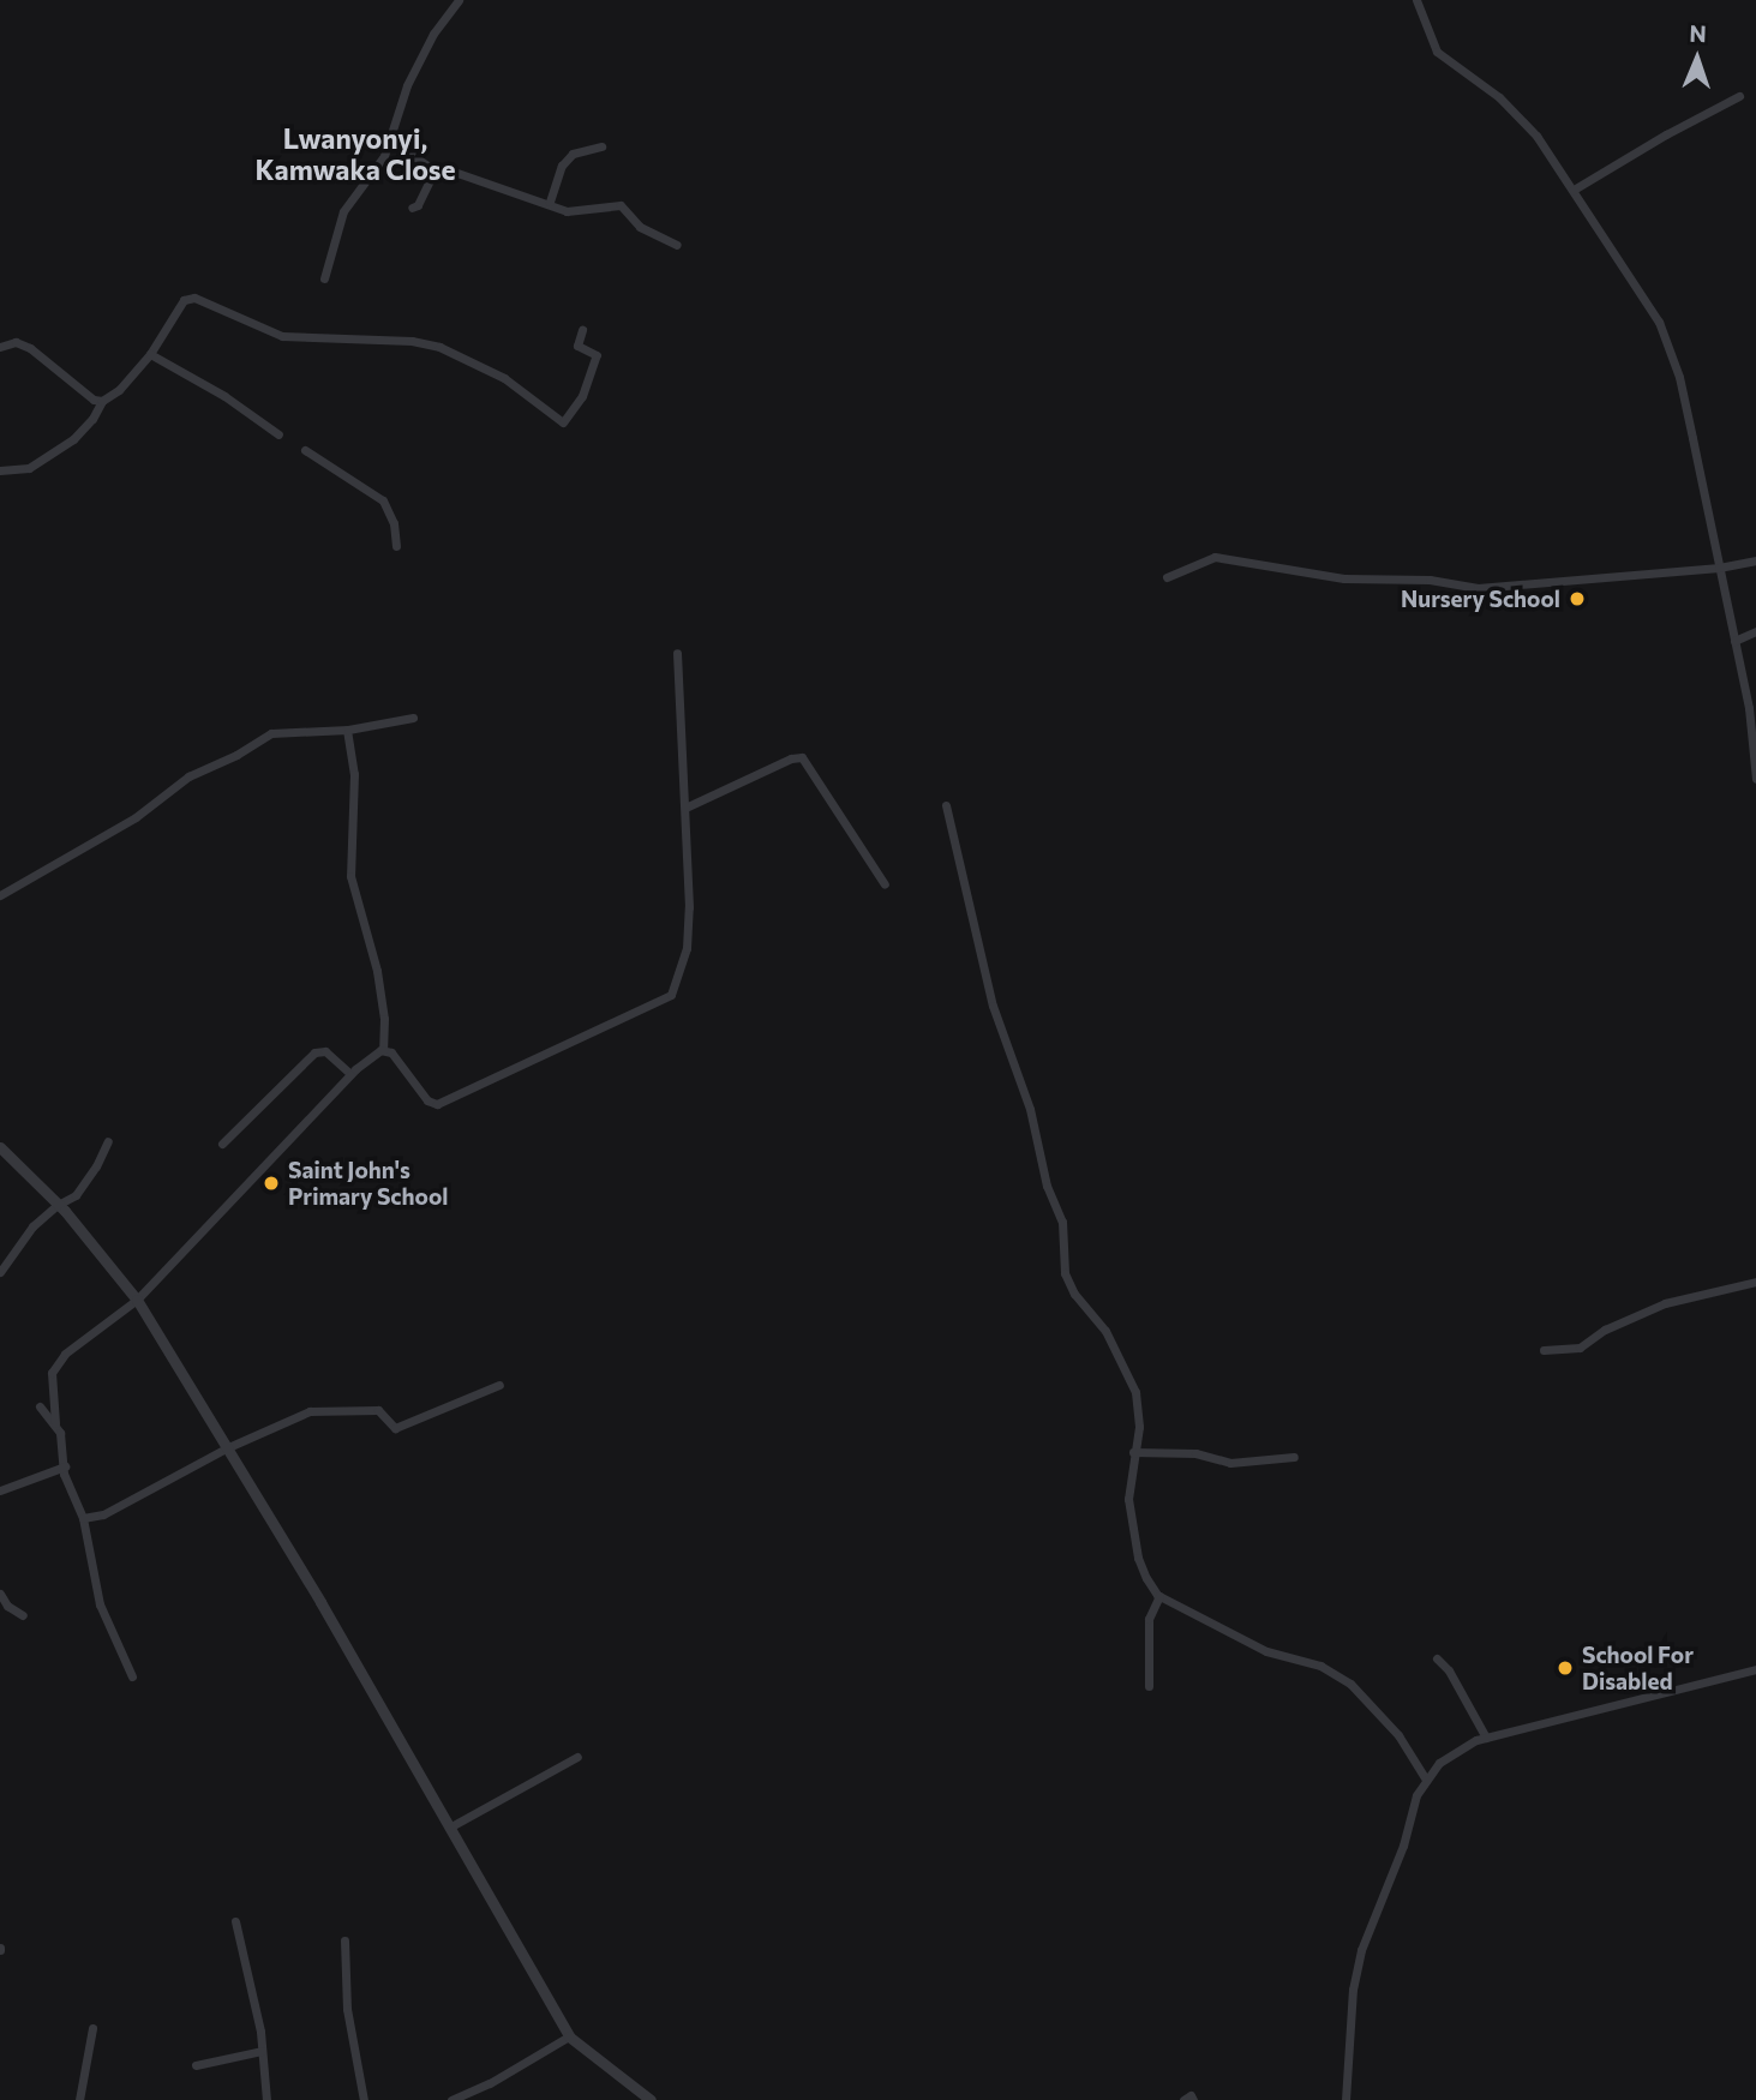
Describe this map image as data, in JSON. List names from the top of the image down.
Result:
{
  "districts": ["Lwanyonyi, Kamwaka Close"],
  "places": ["Nursery School", "Saint John's Primary School", "School For Disabled"],
  "north": "top"
}
